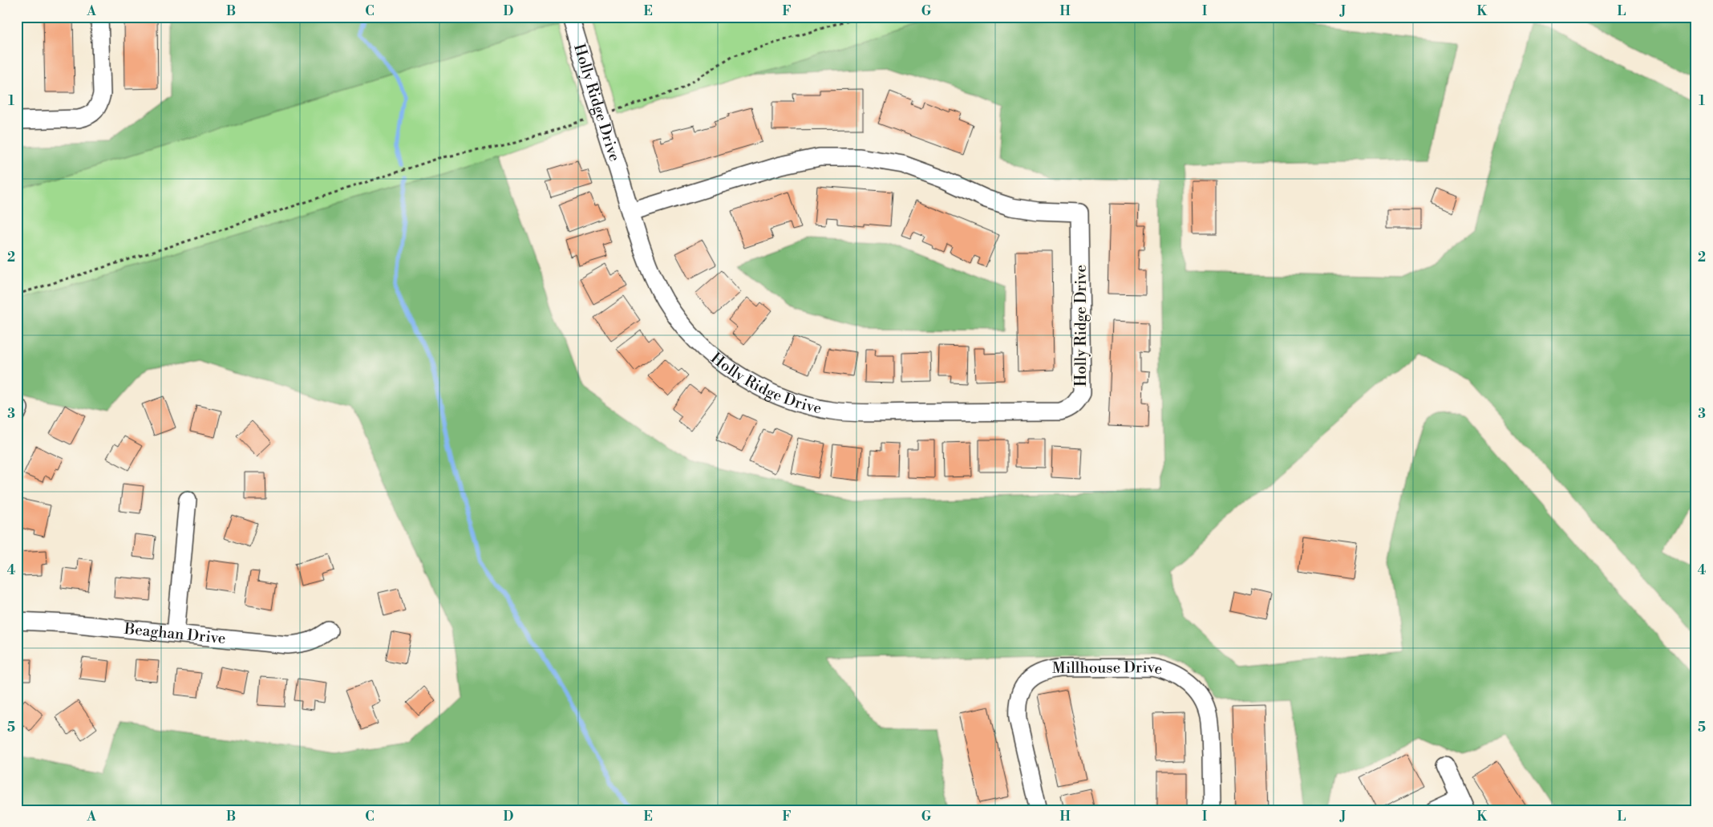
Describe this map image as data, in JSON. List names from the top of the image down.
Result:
{
  "streets": {
    "street": ["Holly Ridge Drive", "Beaghan Drive", "Millhouse Drive"]
  },
  "grid": {
    "columns": [
      "A",
      "B",
      "C",
      "D",
      "E",
      "F",
      "G",
      "H",
      "I",
      "J",
      "K",
      "L"
    ],
    "rows": [
      "1",
      "2",
      "3",
      "4",
      "5"
    ]
  }
}
